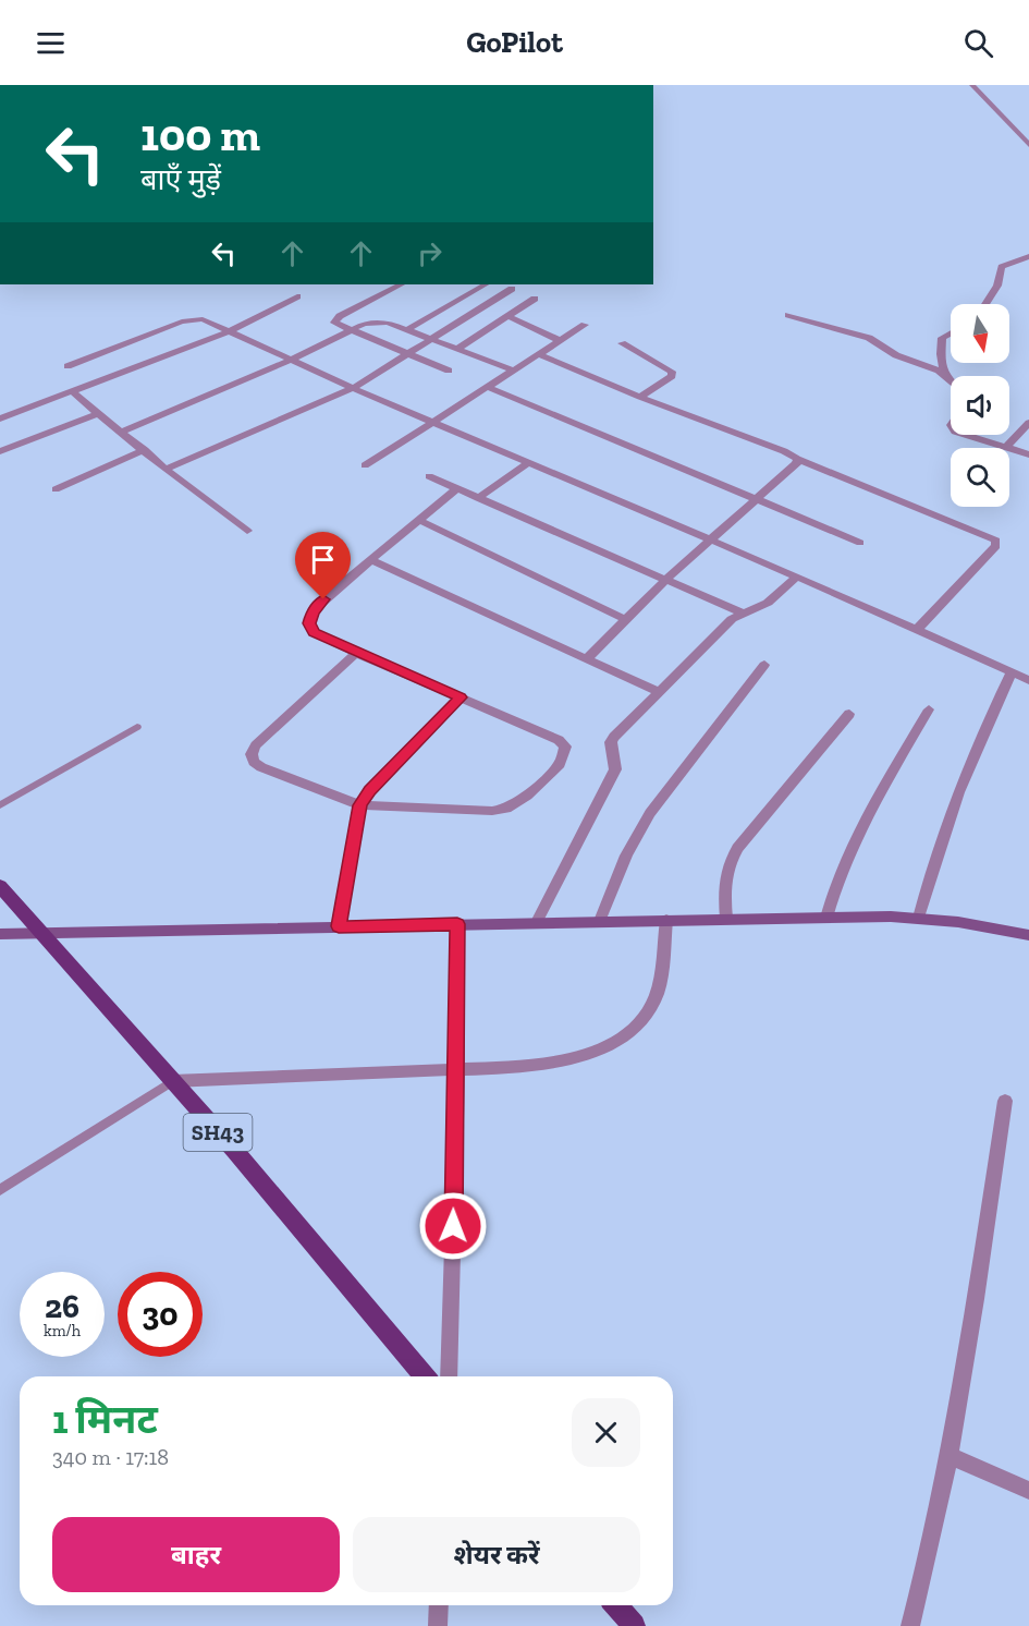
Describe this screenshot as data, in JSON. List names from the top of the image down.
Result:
{
  "streets": {
    "main road": ["SH43"]
  },
  "north": "bottom",
  "page": {
    "header": "GoPilot",
    "turn": ["100 m", "बाएँ मुड़ें"],
    "speed": "26 km/h",
    "limit": "30",
    "heading": ["1 मिनट", "340 m · 17:18"],
    "buttons": ["बाहर", "शेयर करें"]
  }
}
